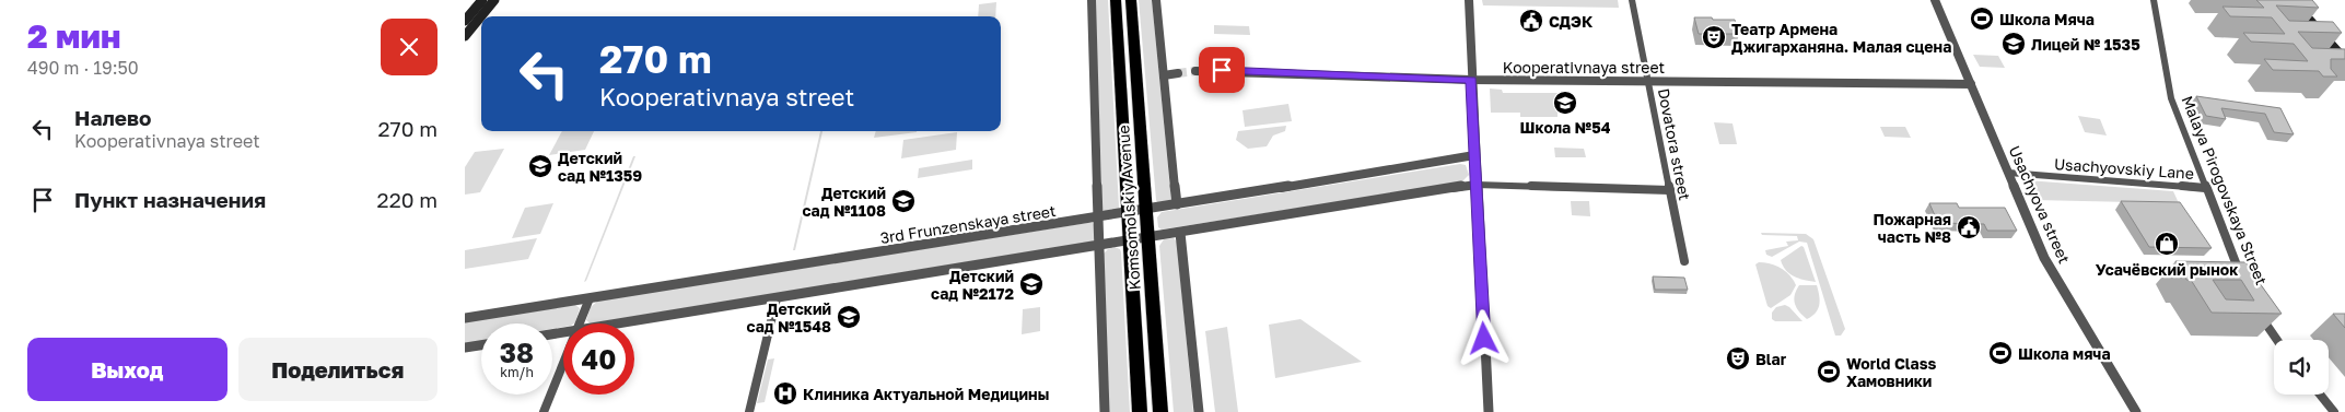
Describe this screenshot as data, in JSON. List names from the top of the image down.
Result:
{
  "streets": {
    "main road": ["Komsomolskiy Avenue"],
    "street": [
      "Kooperativnaya street",
      "Dovatora street",
      "Usachyovskiy Lane",
      "Malaya Pirogovskaya Street",
      "Usachyova street",
      "3rd Frunzenskaya street"
    ]
  },
  "crossings": [
    ["Kooperativnaya street", "Dovatora street"],
    ["Kooperativnaya street", "Usachyova street"],
    ["Usachyovskiy Lane", "Malaya Pirogovskaya Street"],
    ["Usachyovskiy Lane", "Usachyova street"],
    ["Komsomolskiy Avenue", "3rd Frunzenskaya street"]
  ],
  "places": {
    "sports": ["Школа Мяча", "Школа мяча", "World Class Хамовники"],
    "public building": ["СДЭК", "Пожарная часть №8"],
    "theatre": ["Театр Армена Джигарханяна. Малая сцена", "Blar"],
    "school or university": [
      "Лицей № 1535",
      "Школа №54",
      "Детский сад №1359",
      "Детский сад №1108",
      "Детский сад №2172",
      "Детский сад №1548"
    ],
    "shop": ["Усачёвский рынок"],
    "hospital": ["Клиника Актуальной Медицины"]
  },
  "page": {
    "heading": ["2 мин", "490 m · 19:50"],
    "turn": ["270 m", "Kooperativnaya street"],
    "list": [
      {
        "name": "Налево",
        "note": "Kooperativnaya street",
        "value": "270 m"
      },
      {
        "name": "Пункт назначения",
        "value": "220 m"
      }
    ],
    "speed": "38 km/h",
    "limit": "40",
    "buttons": ["Выход", "Поделиться"]
  }
}
